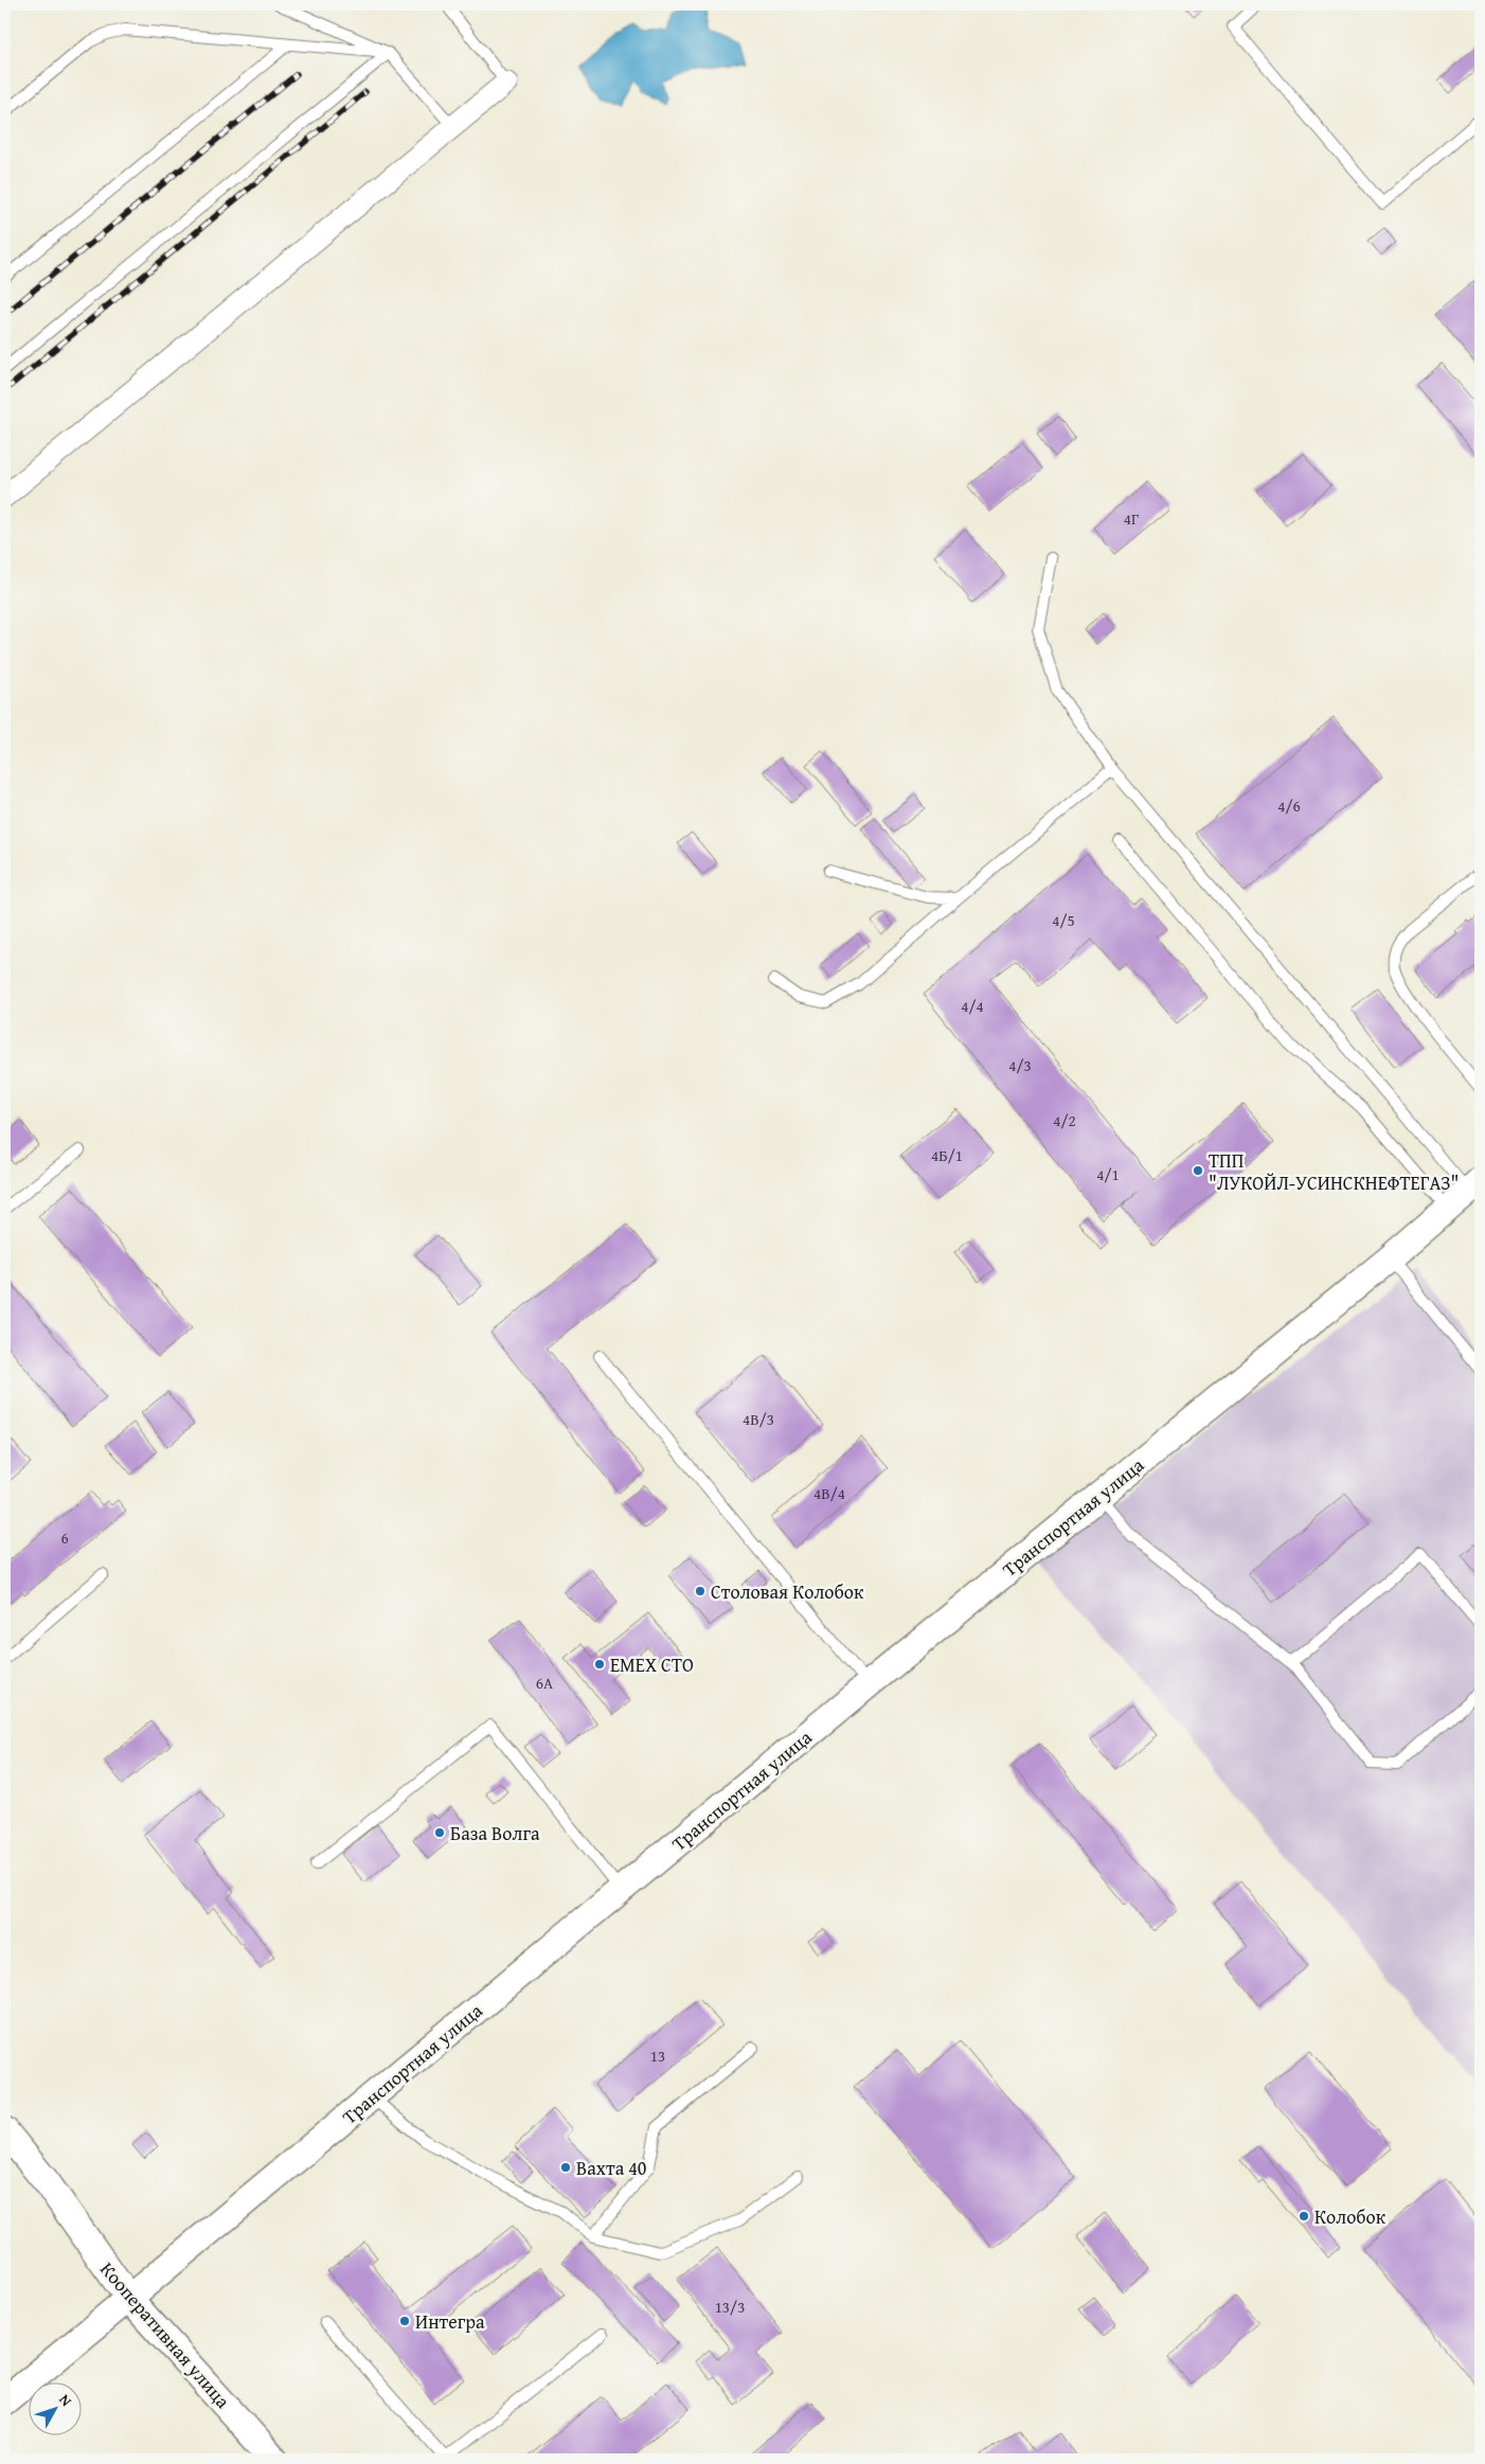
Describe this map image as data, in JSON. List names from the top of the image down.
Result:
{
  "streets": {
    "street": ["Транспортная улица", "Кооперативная улица"]
  },
  "crossings": [
    ["Транспортная улица", "Кооперативная улица"]
  ],
  "places": [
    "ТПП \"ЛУКОЙЛ-УСИНСКНЕФТЕГАЗ\"",
    "Столовая Колобок",
    "EMEX СТО",
    "База Волга",
    "Вахта 40",
    "Колобок",
    "Интегра"
  ],
  "house_numbers": [
    "4Г",
    "4/6",
    "4/5",
    "4/4",
    "4/3",
    "4/2",
    "4Б/1",
    "4/1",
    "4В/3",
    "4В/4",
    "6",
    "6А",
    "13",
    "13/3"
  ],
  "north": "top right"
}
